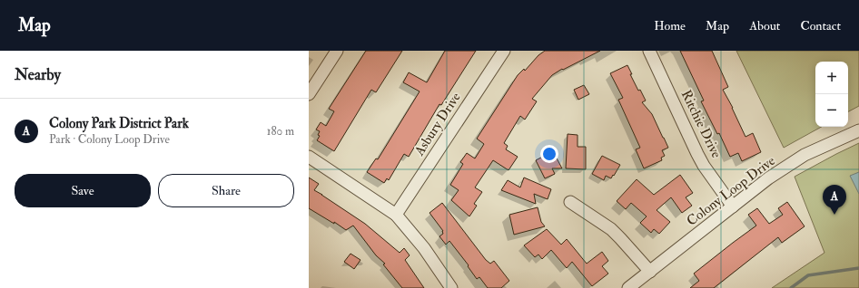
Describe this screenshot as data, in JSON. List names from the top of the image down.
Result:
{
  "streets": {
    "street": ["Asbury Drive", "Ritchie Drive", "Colony Loop Drive"]
  },
  "crossings": [
    ["Ritchie Drive", "Colony Loop Drive"]
  ],
  "page": {
    "header": "Map",
    "nav": [
      "Home",
      "Map",
      "About",
      "Contact"
    ],
    "heading": "Nearby",
    "map_buttons": ["+", "−"],
    "list": [
      {
        "mark": "A",
        "name": "Colony Park District Park",
        "note": "Park · Colony Loop Drive",
        "value": "180 m"
      }
    ],
    "buttons": ["Save", "Share"],
    "pins": "A"
  }
}
